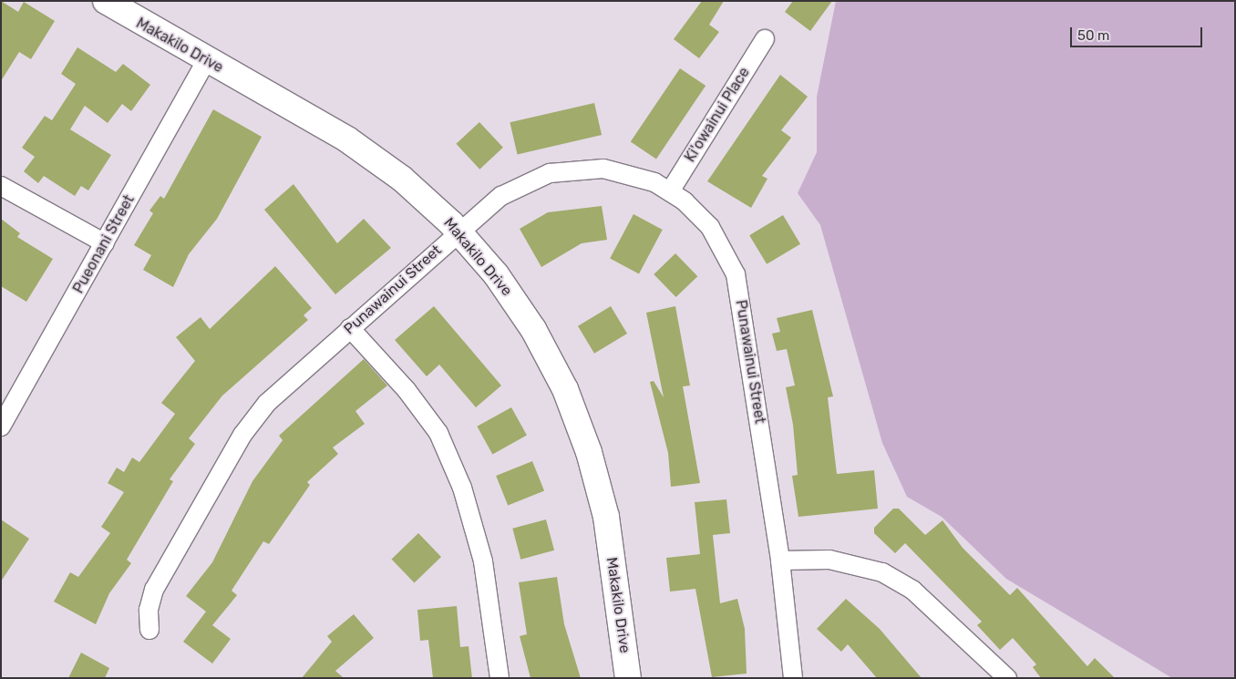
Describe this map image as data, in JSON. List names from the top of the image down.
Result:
{
  "streets": {
    "street": [
      "Makakilo Drive",
      "Ki'owainui Place",
      "Pueonani Street",
      "Punawainui Street"
    ]
  },
  "crossings": [
    ["Makakilo Drive", "Pueonani Street"],
    ["Makakilo Drive", "Punawainui Street"],
    ["Ki'owainui Place", "Punawainui Street"]
  ],
  "scale_bar": "50 m"
}
